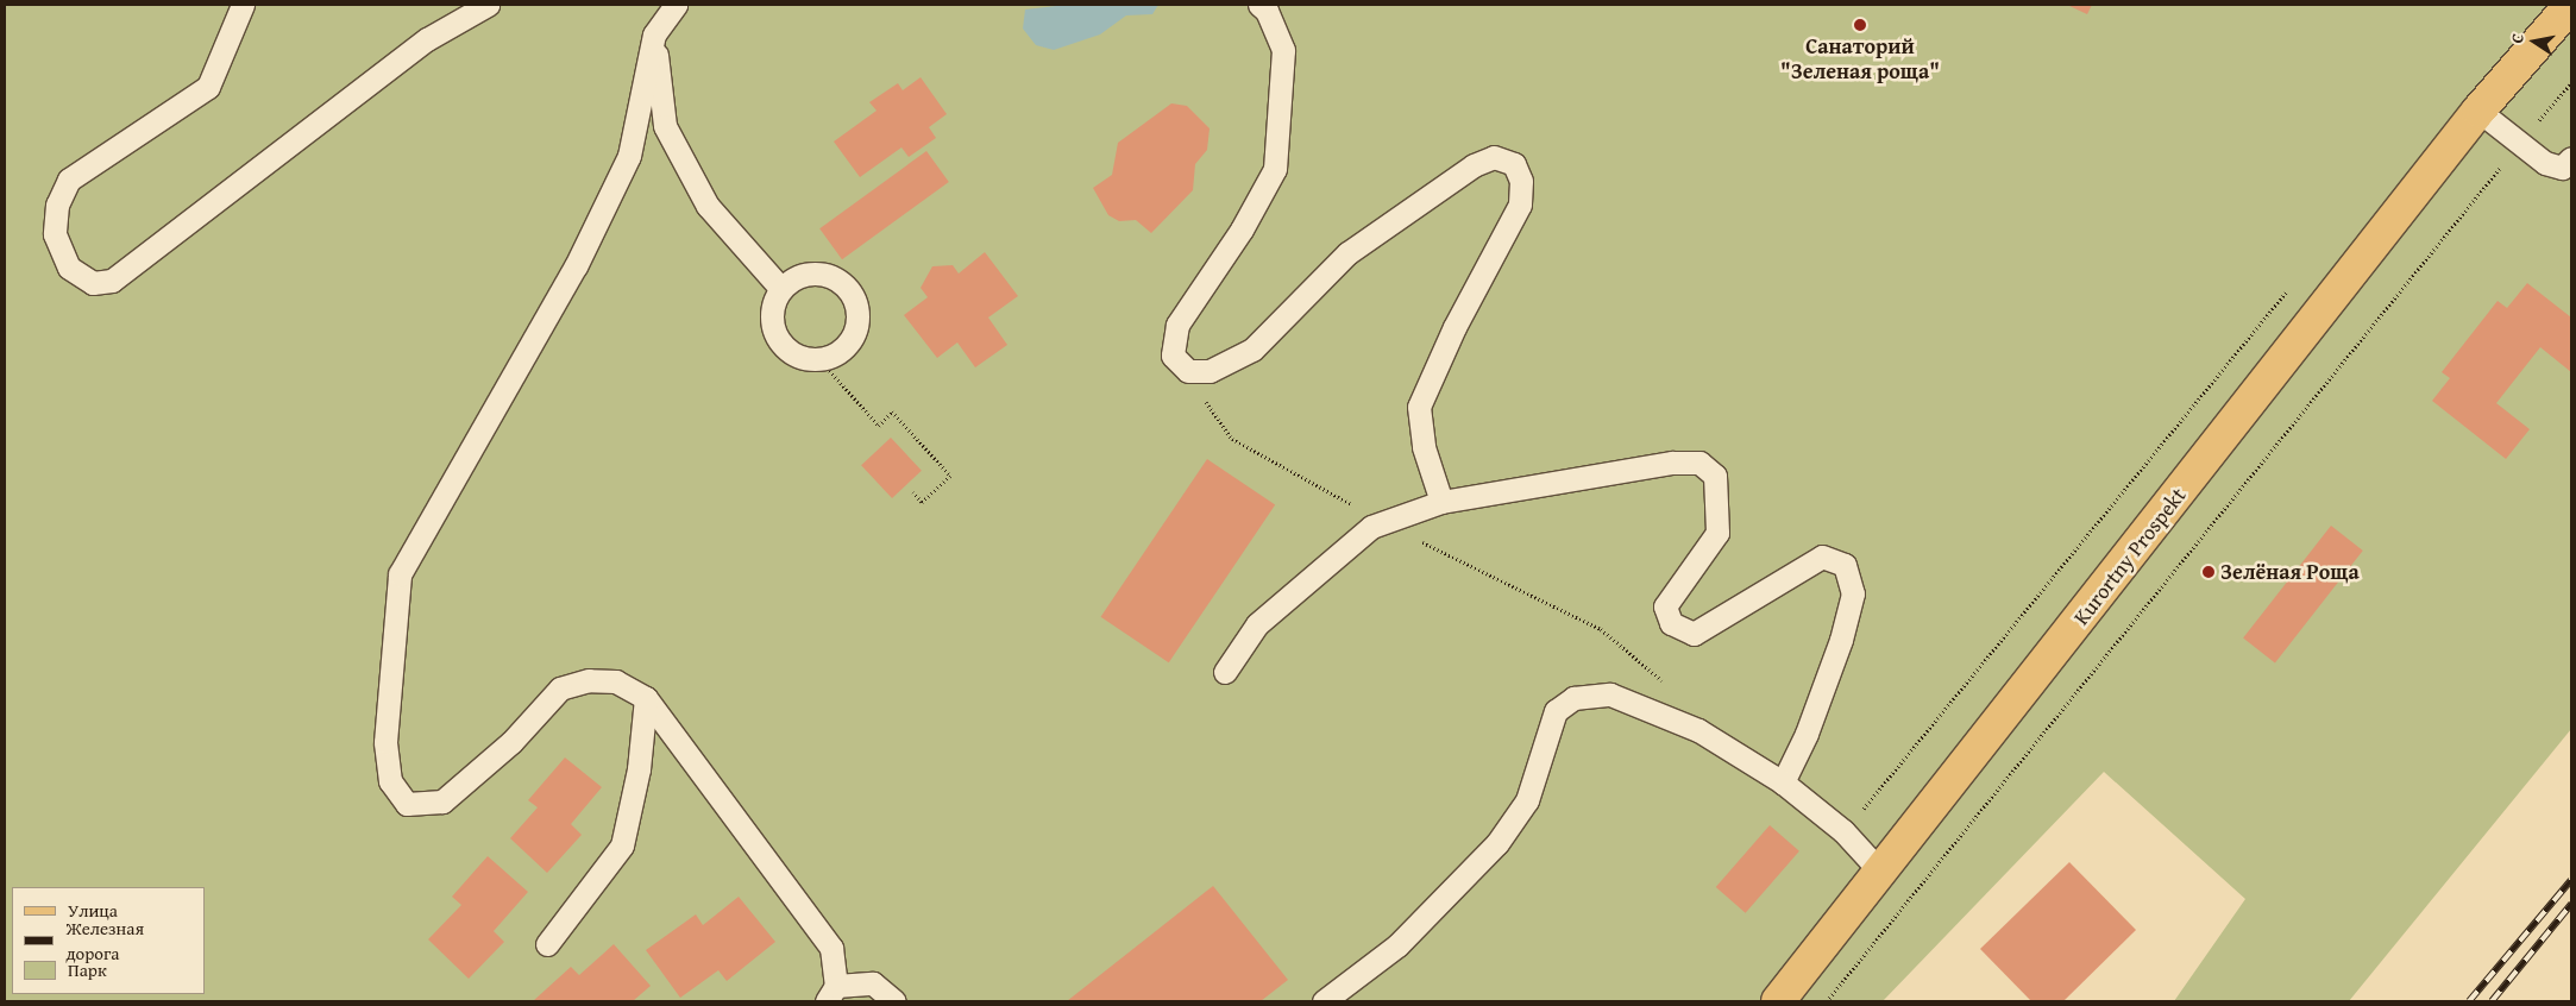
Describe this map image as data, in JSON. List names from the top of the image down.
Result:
{
  "streets": {
    "main road": ["Kurortny Prospekt"]
  },
  "places": ["Санаторий \"Зеленая роща\"", "Зелёная Роща"],
  "legend": ["Улица", "Железная дорога", "Парк"],
  "north": "left"
}
